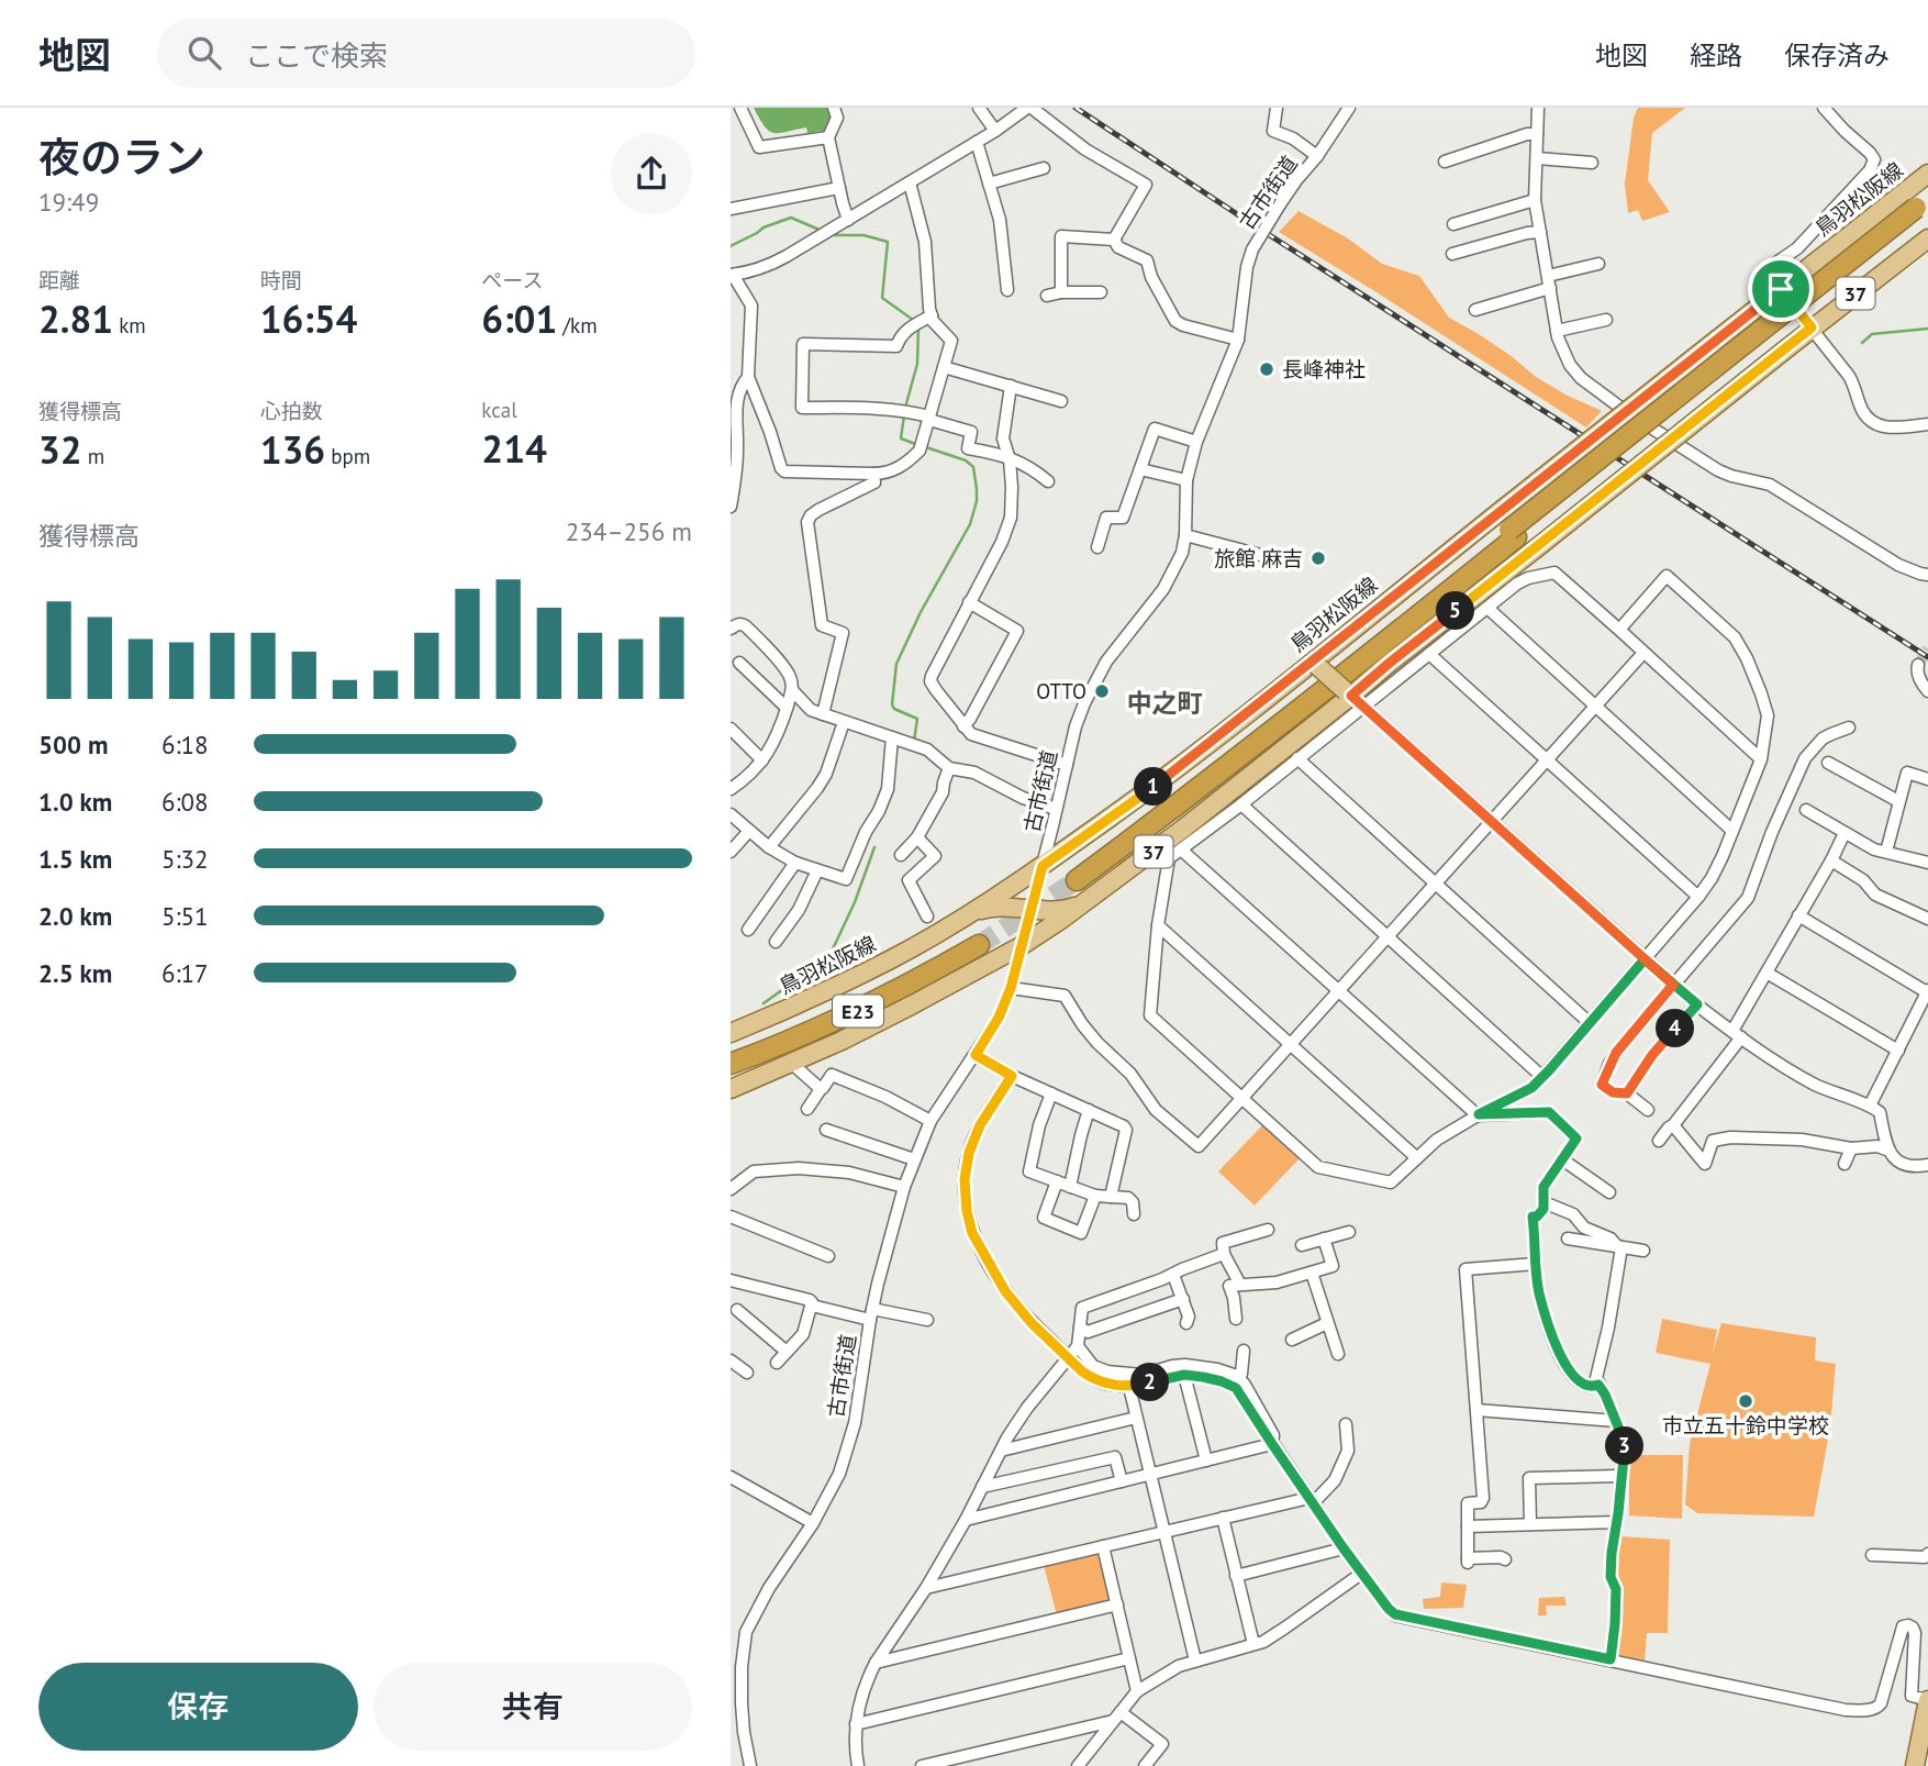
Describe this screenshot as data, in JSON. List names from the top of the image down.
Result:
{
  "streets": {
    "highway": ["E23"],
    "main road": ["鳥羽松阪線", "37"],
    "street": ["古市街道"]
  },
  "crossings": [
    ["古市街道", "鳥羽松阪線"],
    ["古市街道", "37"]
  ],
  "districts": ["中之町"],
  "places": [
    "長峰神社",
    "旅館 麻吉",
    "OTTO",
    "市立五十鈴中学校"
  ],
  "page": {
    "header": "地図",
    "search": "ここで検索",
    "nav": ["地図", "経路", "保存済み"],
    "heading": ["夜のラン", "19:49"],
    "stats": [
      ["距離", "2.81 km"],
      ["時間", "16:54"],
      ["ペース", "6:01 /km"],
      ["獲得標高", "32 m"],
      ["心拍数", "136 bpm"],
      ["kcal", "214"]
    ],
    "chart": ["獲得標高", "234–256 m"],
    "pins": [
      "5",
      "1",
      "4",
      "2",
      "3"
    ],
    "list": [
      {
        "name": "500 m",
        "note": "6:18"
      },
      {
        "name": "1.0 km",
        "note": "6:08"
      },
      {
        "name": "1.5 km",
        "note": "5:32"
      },
      {
        "name": "2.0 km",
        "note": "5:51"
      },
      {
        "name": "2.5 km",
        "note": "6:17"
      }
    ],
    "buttons": ["保存", "共有"]
  }
}
